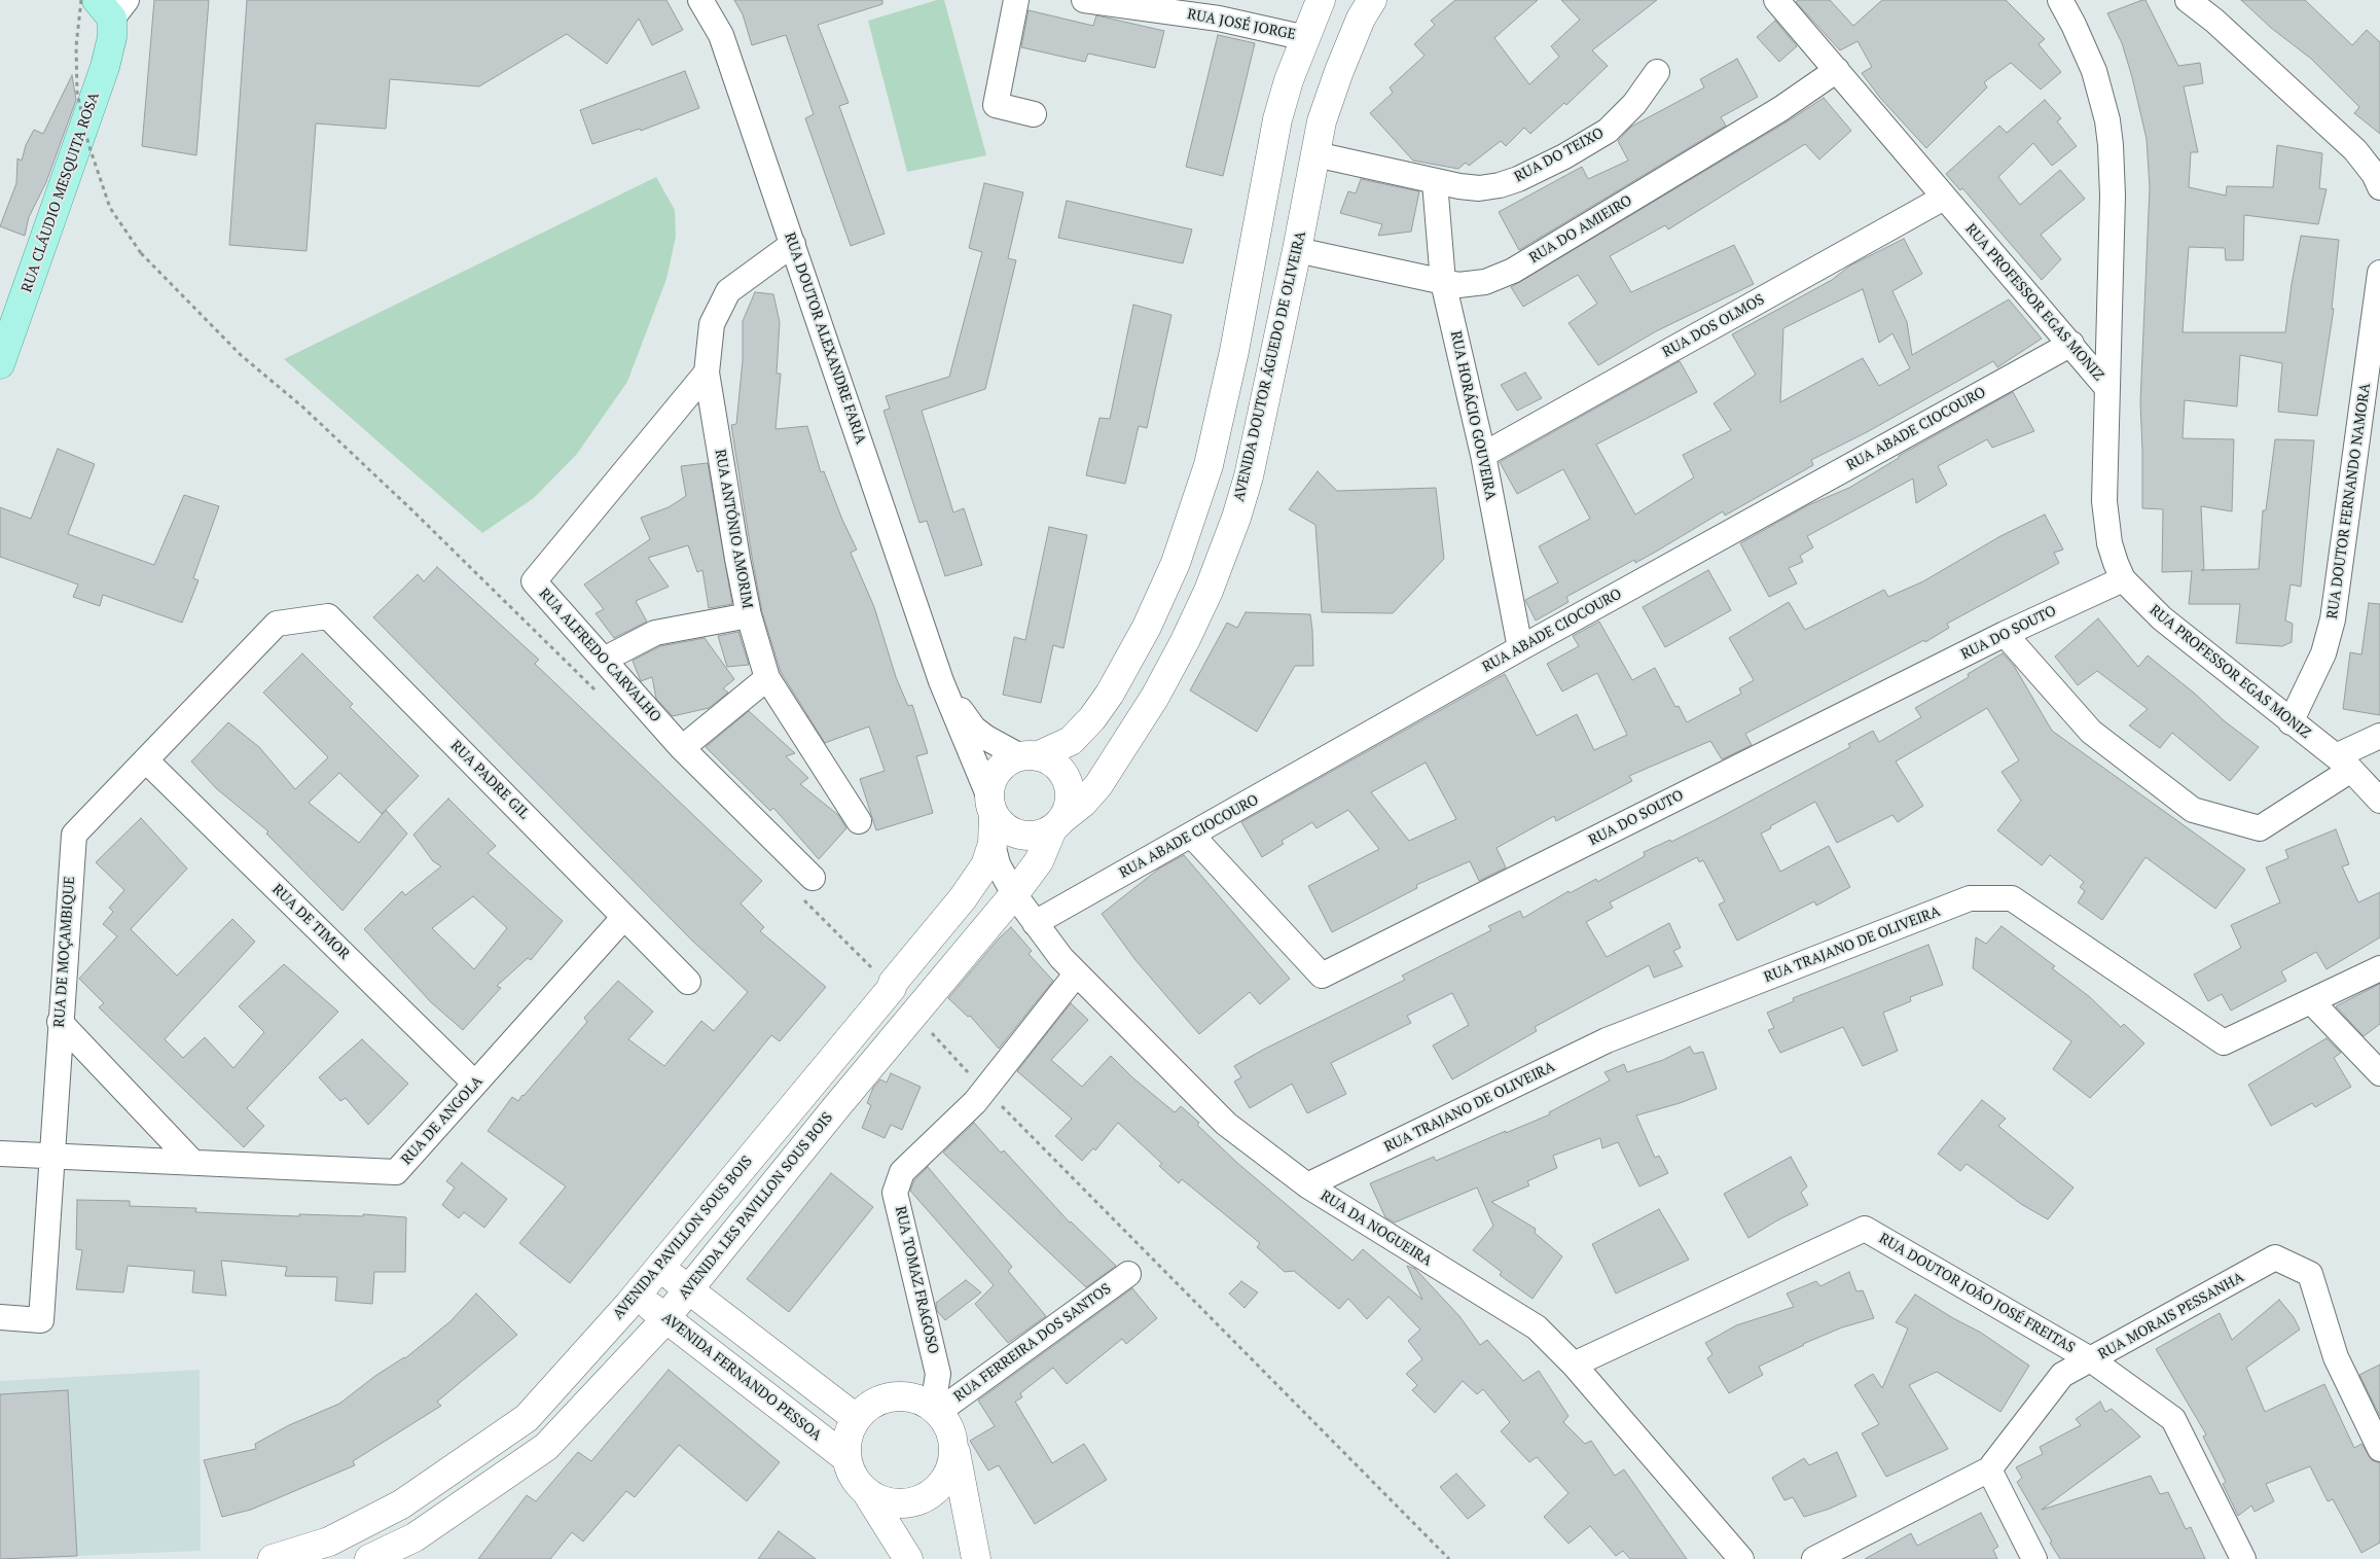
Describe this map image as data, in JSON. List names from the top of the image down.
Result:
{
  "streets": {
    "main road": ["RUA CLÁUDIO MESQUITA ROSA"],
    "street": [
      "RUA JOSÉ JORGE",
      "RUA DO TEIXO",
      "RUA DO AMIEIRO",
      "RUA PROFESSOR EGAS MONIZ",
      "RUA DOS OLMOS",
      "RUA DOUTOR ALEXANDRE FARIA",
      "AVENIDA DOUTOR ÁGUEDO DE OLIVEIRA",
      "RUA HORÁCIO GOUVEIRA",
      "RUA ABADE CIOCOURO",
      "RUA DOUTOR FERNANDO NAMORA",
      "RUA ANTÓNIO AMORIM",
      "RUA DO SOUTO",
      "RUA ALFREDO CARVALHO",
      "RUA PADRE GIL",
      "RUA DE TIMOR",
      "RUA TRAJANO DE OLIVEIRA",
      "RUA DE MOÇAMBIQUE",
      "RUA DE ANGOLA",
      "AVENIDA LES PAVILLON SOUS BOIS",
      "RUA DA NOGUEIRA",
      "AVENIDA PAVILLON SOUS BOIS",
      "RUA TOMAZ FRAGOSO",
      "RUA DOUTOR JOÃO JOSÉ FREITAS",
      "RUA MORAIS PESSANHA",
      "RUA FERREIRA DOS SANTOS",
      "AVENIDA FERNANDO PESSOA"
    ]
  },
  "crossings": [
    ["RUA DO TEIXO", "AVENIDA DOUTOR ÁGUEDO DE OLIVEIRA"],
    ["RUA DO TEIXO", "RUA HORÁCIO GOUVEIRA"],
    ["RUA DO AMIEIRO", "RUA PROFESSOR EGAS MONIZ"],
    ["RUA DO AMIEIRO", "AVENIDA DOUTOR ÁGUEDO DE OLIVEIRA"],
    ["RUA DO AMIEIRO", "RUA HORÁCIO GOUVEIRA"],
    ["RUA PROFESSOR EGAS MONIZ", "RUA DOS OLMOS"],
    ["RUA PROFESSOR EGAS MONIZ", "RUA ABADE CIOCOURO"],
    ["RUA PROFESSOR EGAS MONIZ", "RUA DOUTOR FERNANDO NAMORA"],
    ["RUA PROFESSOR EGAS MONIZ", "RUA DO SOUTO"],
    ["RUA DOS OLMOS", "RUA HORÁCIO GOUVEIRA"],
    ["RUA DOUTOR ALEXANDRE FARIA", "RUA ANTÓNIO AMORIM"],
    ["AVENIDA DOUTOR ÁGUEDO DE OLIVEIRA", "AVENIDA LES PAVILLON SOUS BOIS"],
    ["AVENIDA DOUTOR ÁGUEDO DE OLIVEIRA", "AVENIDA PAVILLON SOUS BOIS"],
    ["RUA HORÁCIO GOUVEIRA", "RUA ABADE CIOCOURO"],
    ["RUA ABADE CIOCOURO", "RUA DO SOUTO"],
    ["RUA ABADE CIOCOURO", "RUA DA NOGUEIRA"],
    ["RUA ANTÓNIO AMORIM", "RUA ALFREDO CARVALHO"],
    ["RUA PADRE GIL", "RUA DE MOÇAMBIQUE"],
    ["RUA PADRE GIL", "RUA DE ANGOLA"],
    ["RUA DE TIMOR", "RUA DE MOÇAMBIQUE"],
    ["RUA DE TIMOR", "RUA DE ANGOLA"],
    ["RUA TRAJANO DE OLIVEIRA", "RUA DA NOGUEIRA"],
    ["RUA DE MOÇAMBIQUE", "RUA DE ANGOLA"],
    ["AVENIDA LES PAVILLON SOUS BOIS", "RUA DA NOGUEIRA"],
    ["AVENIDA LES PAVILLON SOUS BOIS", "AVENIDA PAVILLON SOUS BOIS"],
    ["AVENIDA LES PAVILLON SOUS BOIS", "AVENIDA FERNANDO PESSOA"],
    ["RUA DA NOGUEIRA", "AVENIDA PAVILLON SOUS BOIS"],
    ["RUA DA NOGUEIRA", "RUA TOMAZ FRAGOSO"],
    ["RUA DA NOGUEIRA", "RUA DOUTOR JOÃO JOSÉ FREITAS"],
    ["AVENIDA PAVILLON SOUS BOIS", "AVENIDA FERNANDO PESSOA"],
    ["RUA TOMAZ FRAGOSO", "RUA FERREIRA DOS SANTOS"],
    ["RUA TOMAZ FRAGOSO", "AVENIDA FERNANDO PESSOA"],
    ["RUA DOUTOR JOÃO JOSÉ FREITAS", "RUA MORAIS PESSANHA"],
    ["RUA FERREIRA DOS SANTOS", "AVENIDA FERNANDO PESSOA"]
  ]
}
